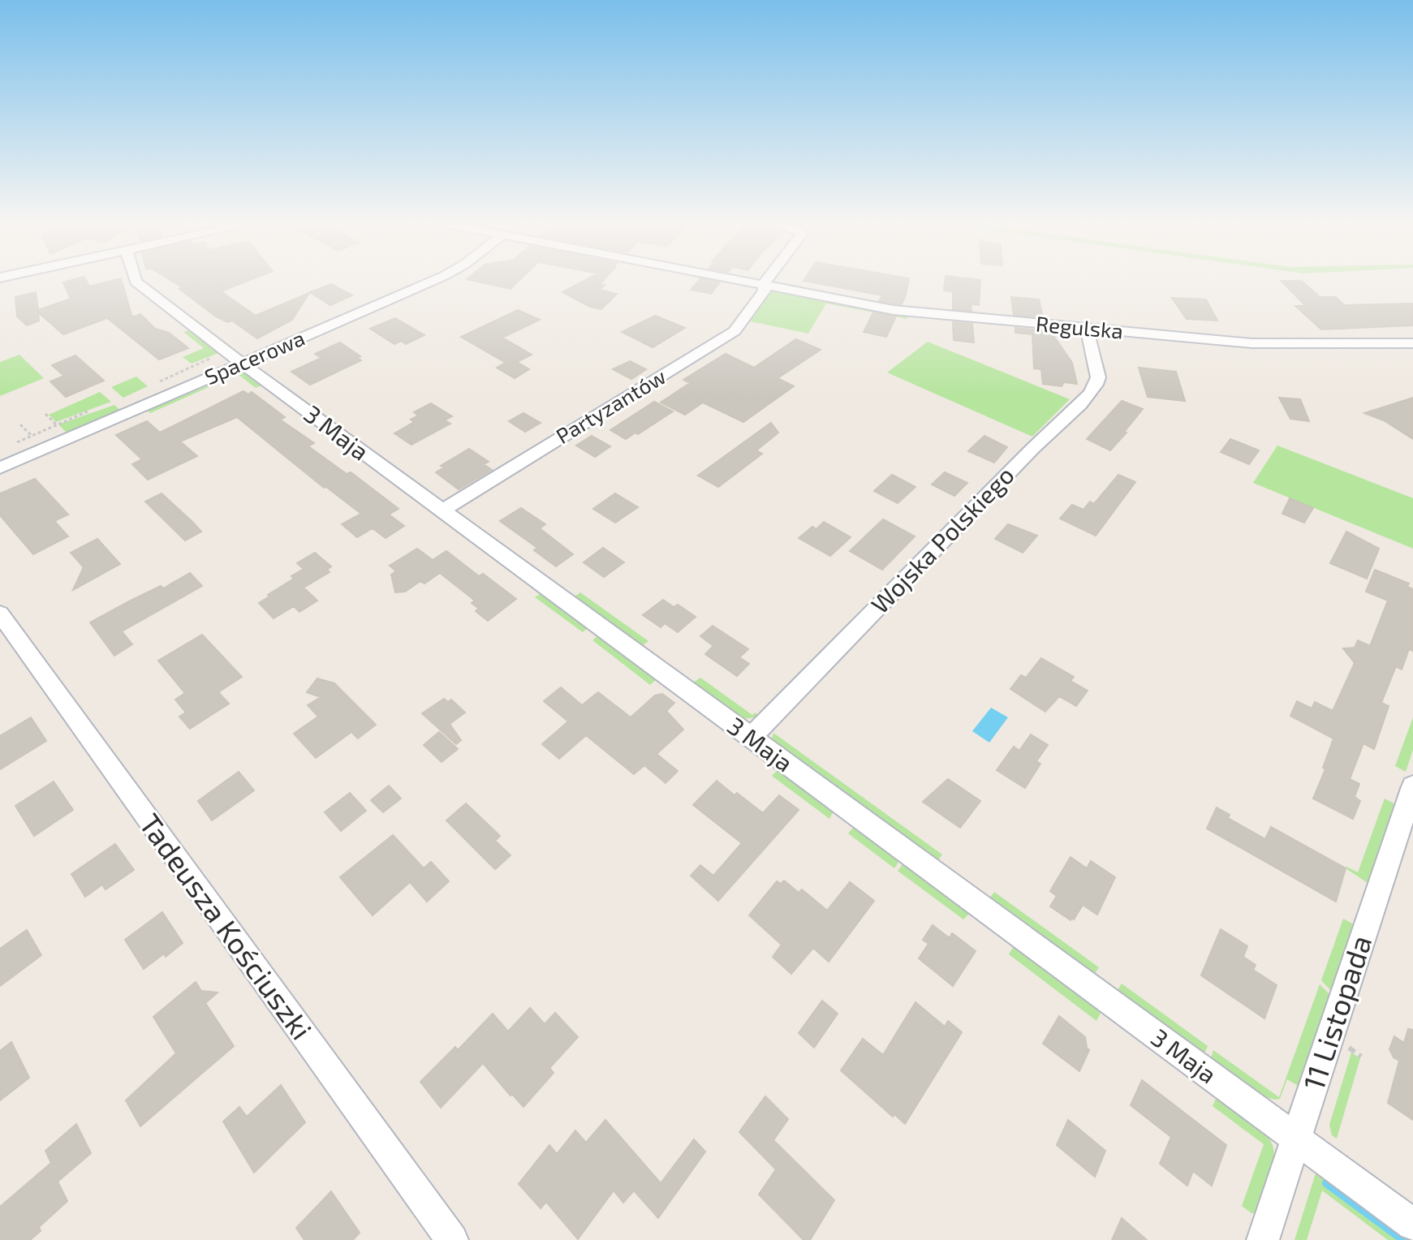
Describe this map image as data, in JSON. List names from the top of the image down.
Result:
{
  "streets": {
    "street": [
      "Regulska",
      "Spacerowa",
      "Partyzantów",
      "3 Maja",
      "Wojska Polskiego",
      "Tadeusza Kościuszki",
      "11 Listopada"
    ]
  },
  "crossings": [
    ["Regulska", "Partyzantów"],
    ["Regulska", "Wojska Polskiego"],
    ["Spacerowa", "3 Maja"],
    ["Partyzantów", "3 Maja"],
    ["3 Maja", "Wojska Polskiego"],
    ["3 Maja", "11 Listopada"]
  ]
}
